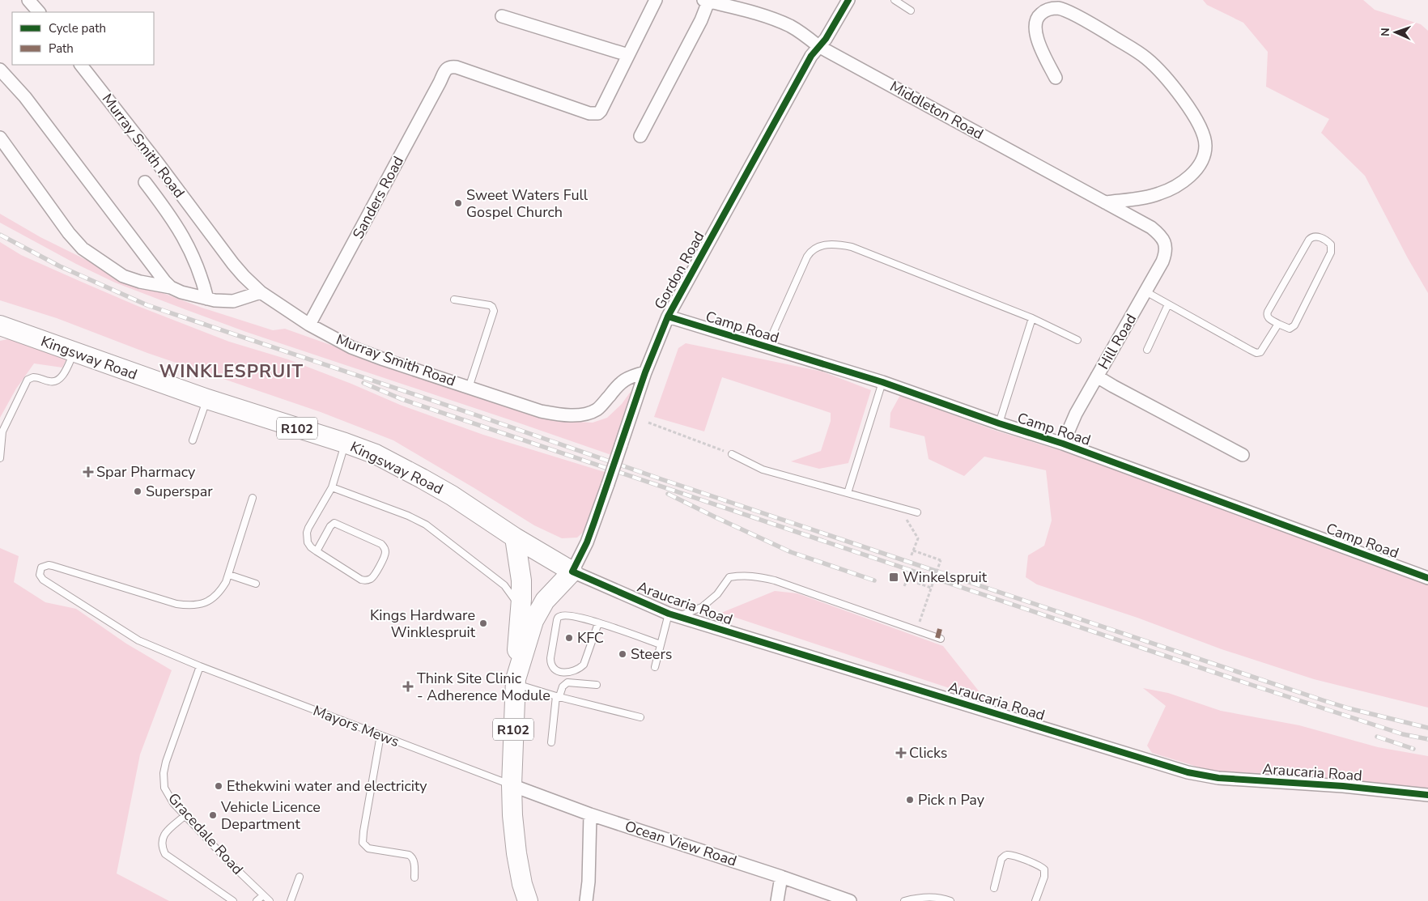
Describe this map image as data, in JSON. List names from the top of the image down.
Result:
{
  "streets": {
    "main road": ["Kingsway Road", "R102"],
    "street": [
      "Middleton Road",
      "Murray Smith Road",
      "Sanders Road",
      "Gordon Road",
      "Camp Road",
      "Hill Road",
      "Araucaria Road",
      "Ocean View Road"
    ],
    "lane": ["Mayors Mews", "Gracedale Road"]
  },
  "crossings": [
    ["Middleton Road", "Gordon Road"],
    ["Middleton Road", "Hill Road"],
    ["Murray Smith Road", "Sanders Road"],
    ["Murray Smith Road", "Gordon Road"],
    ["Gordon Road", "Camp Road"],
    ["Gordon Road", "Kingsway Road"],
    ["Gordon Road", "R102"],
    ["Gordon Road", "Araucaria Road"],
    ["Camp Road", "Hill Road"],
    ["Kingsway Road", "R102"],
    ["Kingsway Road", "Araucaria Road"],
    ["R102", "Araucaria Road"],
    ["R102", "Mayors Mews"],
    ["R102", "Ocean View Road"],
    ["Mayors Mews", "Gracedale Road"],
    ["Mayors Mews", "Ocean View Road"]
  ],
  "districts": ["WINKLESPRUIT"],
  "places": {
    "other": [
      "Sweet Waters Full Gospel Church",
      "Superspar",
      "Kings Hardware Winklespruit",
      "KFC",
      "Steers",
      "Ethekwini water and electricity",
      "Pick n Pay",
      "Vehicle Licence Department"
    ],
    "health": ["Spar Pharmacy", "Think Site Clinic - Adherence Module", "Clicks"],
    "transit": ["Winkelspruit"]
  },
  "legend": ["Cycle path", "Path"],
  "north": "left"
}
